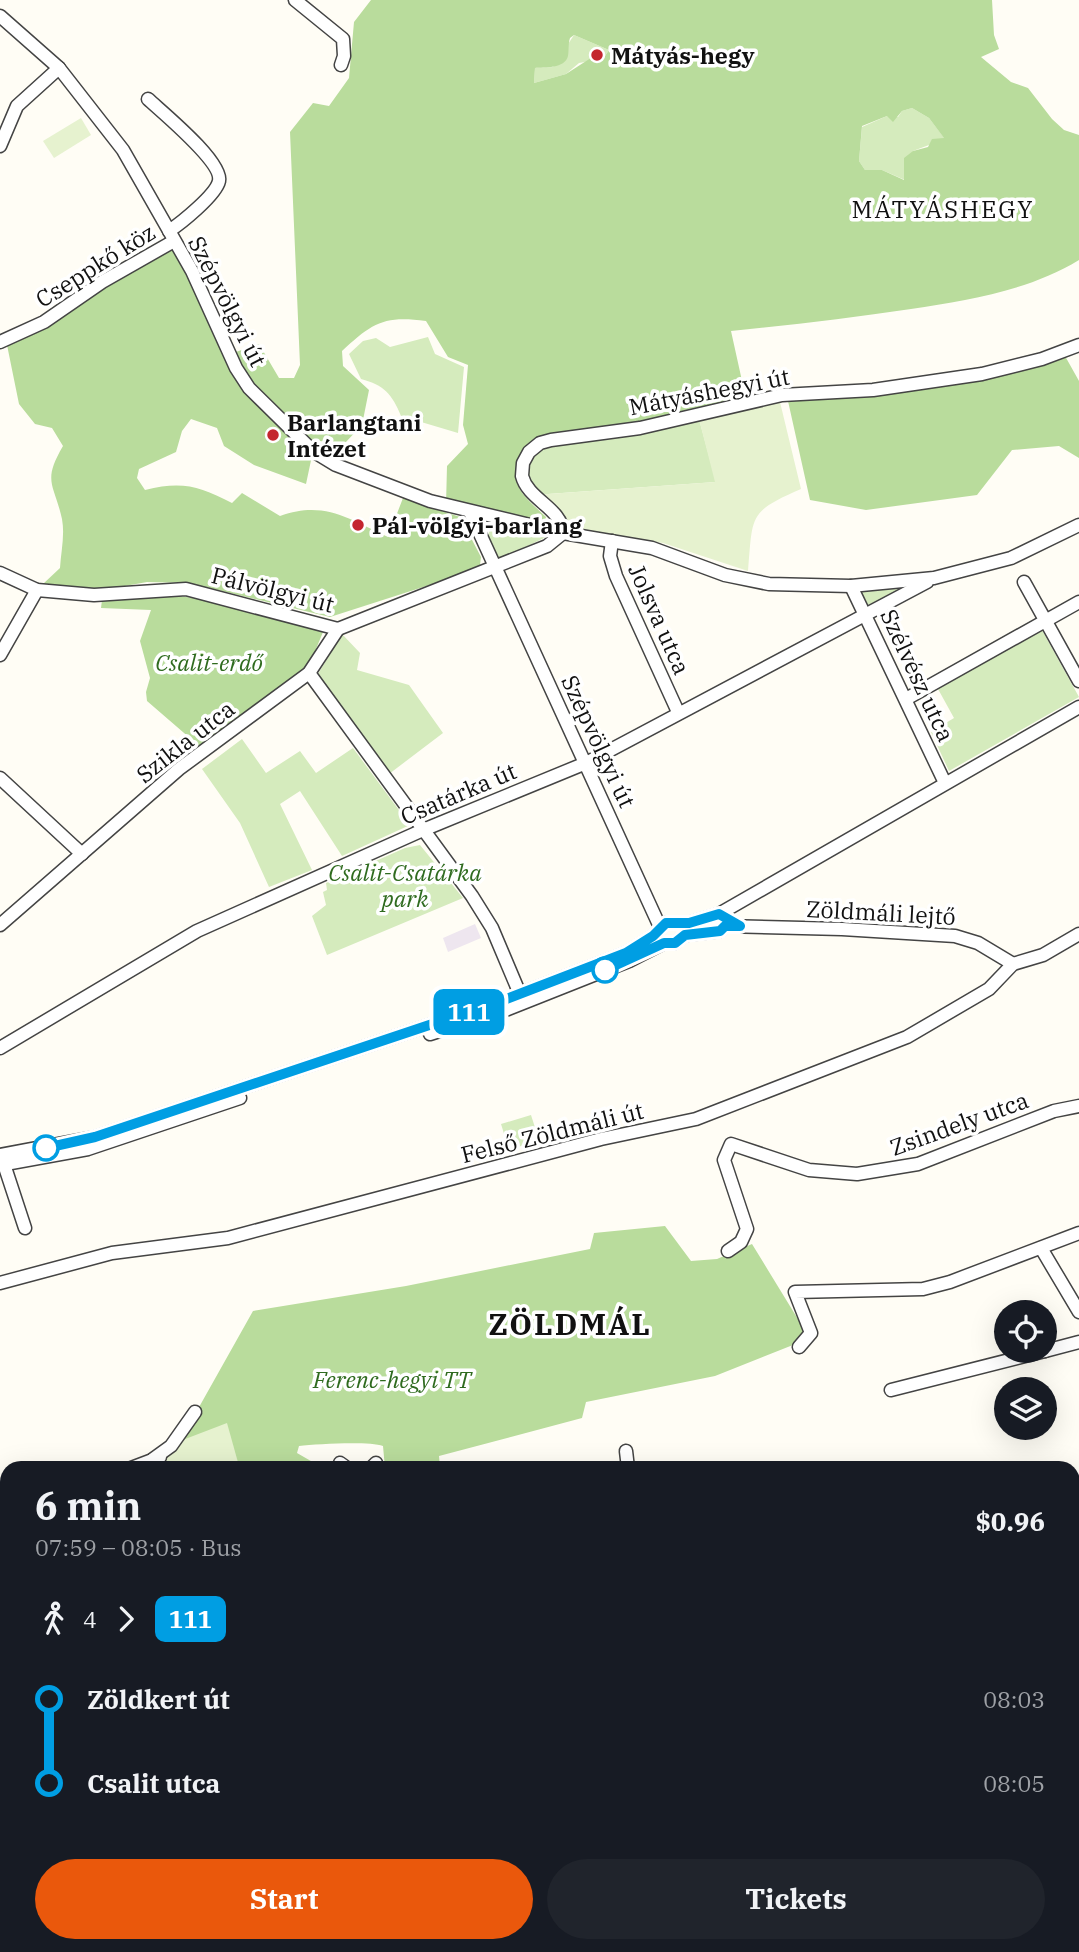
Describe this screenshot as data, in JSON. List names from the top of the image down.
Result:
{
  "streets": {
    "street": [
      "Cseppkő köz",
      "Szépvölgyi út",
      "Mátyáshegyi út",
      "Pálvölgyi út",
      "Jolsva utca",
      "Szélvész utca",
      "Szikla utca",
      "Csatárka út",
      "Zöldmáli lejtő",
      "Zsindely utca",
      "Felső Zöldmáli út"
    ]
  },
  "crossings": [
    ["Cseppkő köz", "Szépvölgyi út"],
    ["Szépvölgyi út", "Pálvölgyi út"],
    ["Szépvölgyi út", "Csatárka út"],
    ["Mátyáshegyi út", "Pálvölgyi út"],
    ["Pálvölgyi út", "Szikla utca"],
    ["Jolsva utca", "Csatárka út"],
    ["Szélvész utca", "Csatárka út"],
    ["Zöldmáli lejtő", "Felső Zöldmáli út"]
  ],
  "districts": ["MÁTYÁSHEGY", "ZÖLDMÁL"],
  "parks": ["Csalit-erdő", "Csalit-Csatárka park", "Ferenc-hegyi TT"],
  "places": ["Mátyás-hegy", "Barlangtani Intézet", "Pál-völgyi-barlang"],
  "lines": ["bus line 111"],
  "page": {
    "on_map": "111",
    "heading": ["6 min", "07:59 – 08:05 · Bus", "$0.96"],
    "legs": ["4", "111"],
    "list": [
      {
        "name": "Zöldkert út",
        "value": "08:03"
      },
      {
        "name": "Csalit utca",
        "value": "08:05"
      }
    ],
    "buttons": ["Start", "Tickets"]
  }
}
